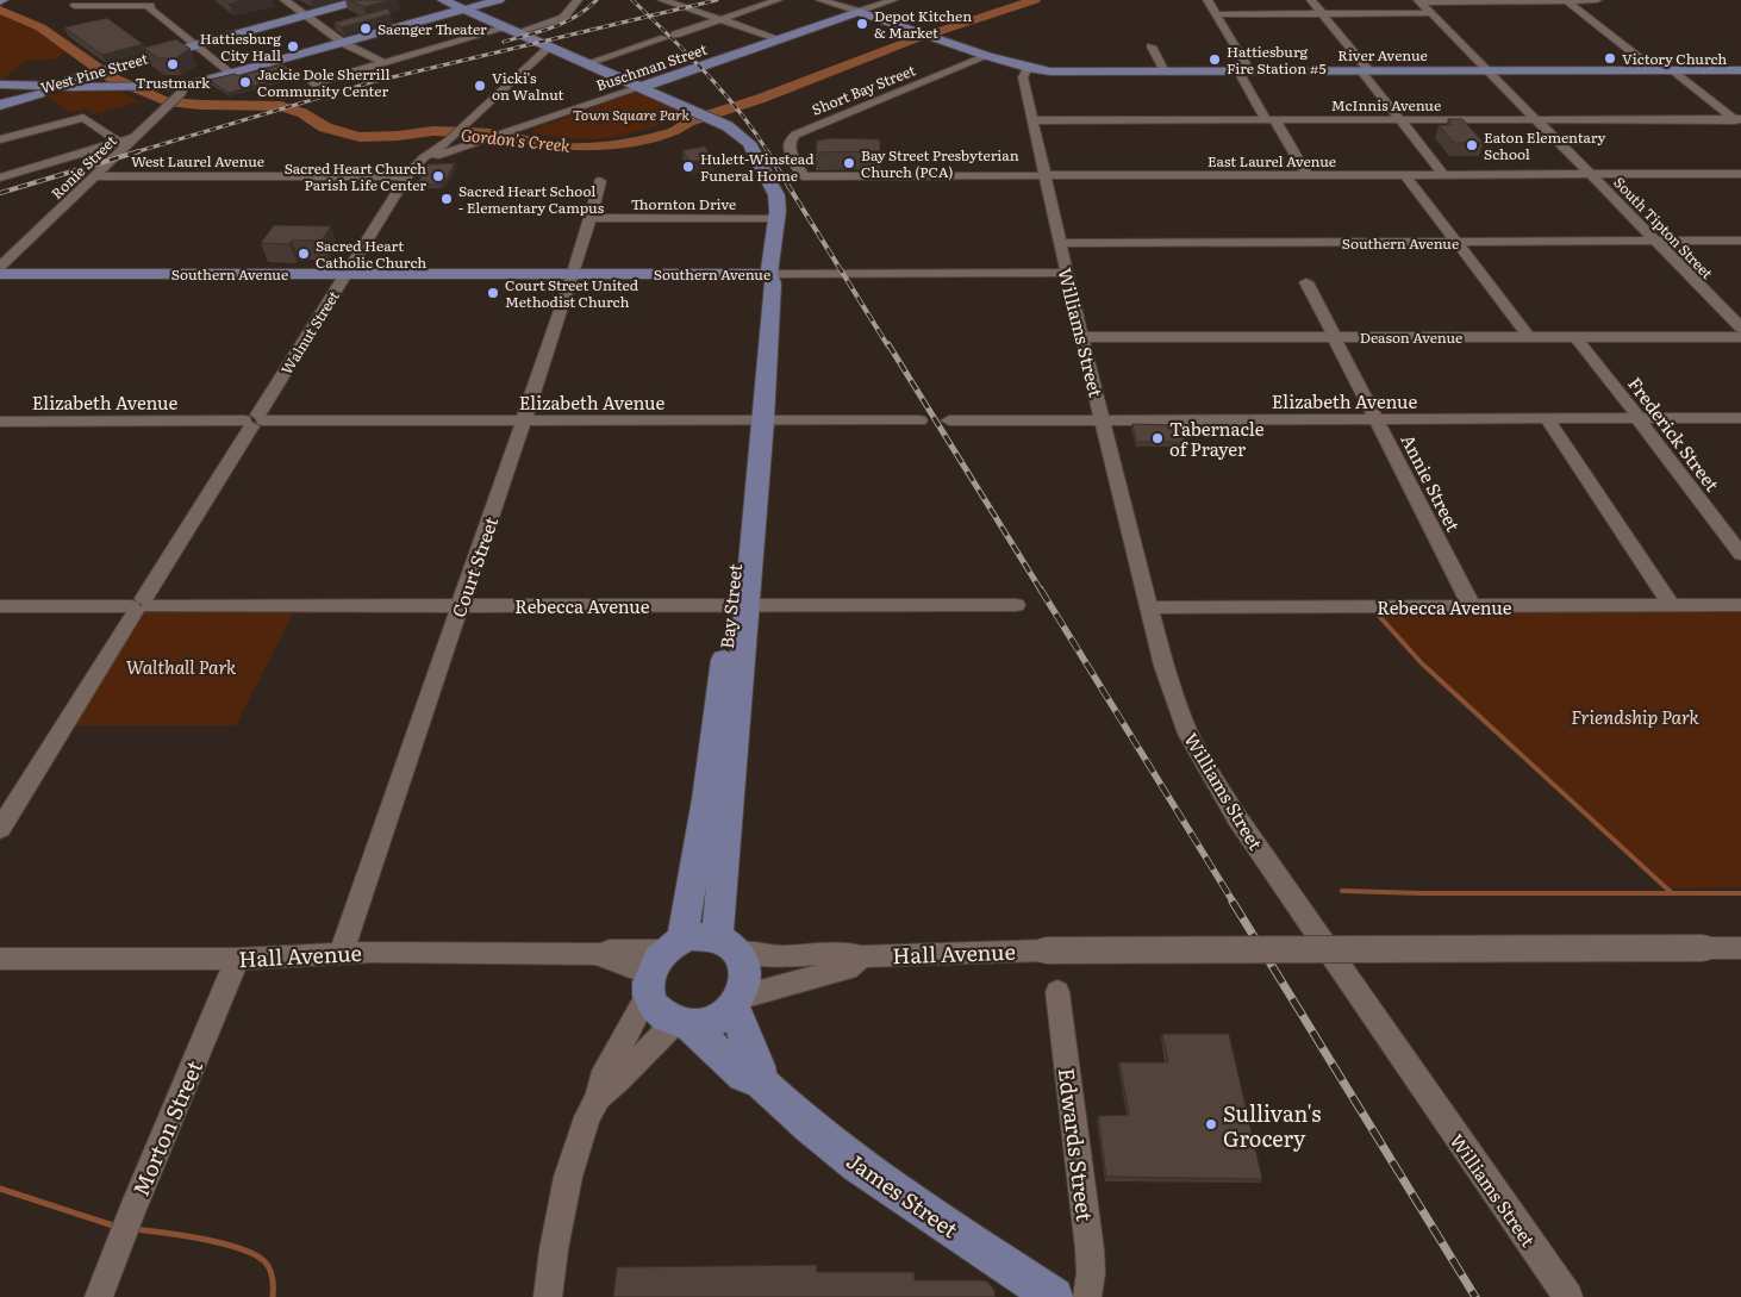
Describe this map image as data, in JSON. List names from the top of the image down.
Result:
{
  "streets": {
    "main road": [
      "River Avenue",
      "Buschman Street",
      "West Pine Street",
      "Southern Avenue",
      "Bay Street",
      "James Street"
    ],
    "street": [
      "Short Bay Street",
      "McInnis Avenue",
      "West Laurel Avenue",
      "East Laurel Avenue",
      "Ronie Street",
      "Thornton Drive",
      "South Tipton Street",
      "Walnut Street",
      "Williams Street",
      "Deason Avenue",
      "Elizabeth Avenue",
      "Frederick Street",
      "Annie Street",
      "Court Street",
      "Rebecca Avenue",
      "Hall Avenue",
      "Morton Street",
      "Edwards Street"
    ]
  },
  "crossings": [
    ["River Avenue", "Buschman Street"],
    ["River Avenue", "Short Bay Street"],
    ["River Avenue", "South Tipton Street"],
    ["River Avenue", "Williams Street"],
    ["Buschman Street", "Walnut Street"],
    ["Buschman Street", "Bay Street"],
    ["Short Bay Street", "East Laurel Avenue"],
    ["McInnis Avenue", "South Tipton Street"],
    ["McInnis Avenue", "Williams Street"],
    ["West Laurel Avenue", "Ronie Street"],
    ["West Laurel Avenue", "Walnut Street"],
    ["East Laurel Avenue", "South Tipton Street"],
    ["East Laurel Avenue", "Williams Street"],
    ["Thornton Drive", "Court Street"],
    ["Thornton Drive", "Bay Street"],
    ["South Tipton Street", "Southern Avenue"],
    ["Southern Avenue", "Walnut Street"],
    ["Southern Avenue", "Williams Street"],
    ["Southern Avenue", "Court Street"],
    ["Southern Avenue", "Bay Street"],
    ["Walnut Street", "Elizabeth Avenue"],
    ["Walnut Street", "Rebecca Avenue"],
    ["Williams Street", "Deason Avenue"],
    ["Williams Street", "Elizabeth Avenue"],
    ["Williams Street", "Rebecca Avenue"],
    ["Deason Avenue", "Frederick Street"],
    ["Deason Avenue", "Annie Street"],
    ["Elizabeth Avenue", "Frederick Street"],
    ["Elizabeth Avenue", "Annie Street"],
    ["Elizabeth Avenue", "Court Street"],
    ["Elizabeth Avenue", "Bay Street"],
    ["Annie Street", "Rebecca Avenue"],
    ["Court Street", "Rebecca Avenue"],
    ["Court Street", "Hall Avenue"],
    ["Rebecca Avenue", "Bay Street"],
    ["Bay Street", "Hall Avenue"],
    ["Bay Street", "James Street"],
    ["Hall Avenue", "Morton Street"],
    ["Hall Avenue", "James Street"]
  ],
  "water": ["Gordon's Creek"],
  "parks": ["Town Square Park", "Walthall Park", "Friendship Park"],
  "places": [
    "Depot Kitchen & Market",
    "Saenger Theater",
    "Hattiesburg City Hall",
    "Victory Church",
    "Hattiesburg Fire Station #5",
    "Trustmark",
    "Jackie Dole Sherrill Community Center",
    "Vicki's on Walnut",
    "Eaton Elementary School",
    "Bay Street Presbyterian Church (PCA)",
    "Hulett-Winstead Funeral Home",
    "Sacred Heart Church Parish Life Center",
    "Sacred Heart School - Elementary Campus",
    "Sacred Heart Catholic Church",
    "Court Street United Methodist Church",
    "Tabernacle of Prayer",
    "Sullivan's Grocery"
  ]
}
